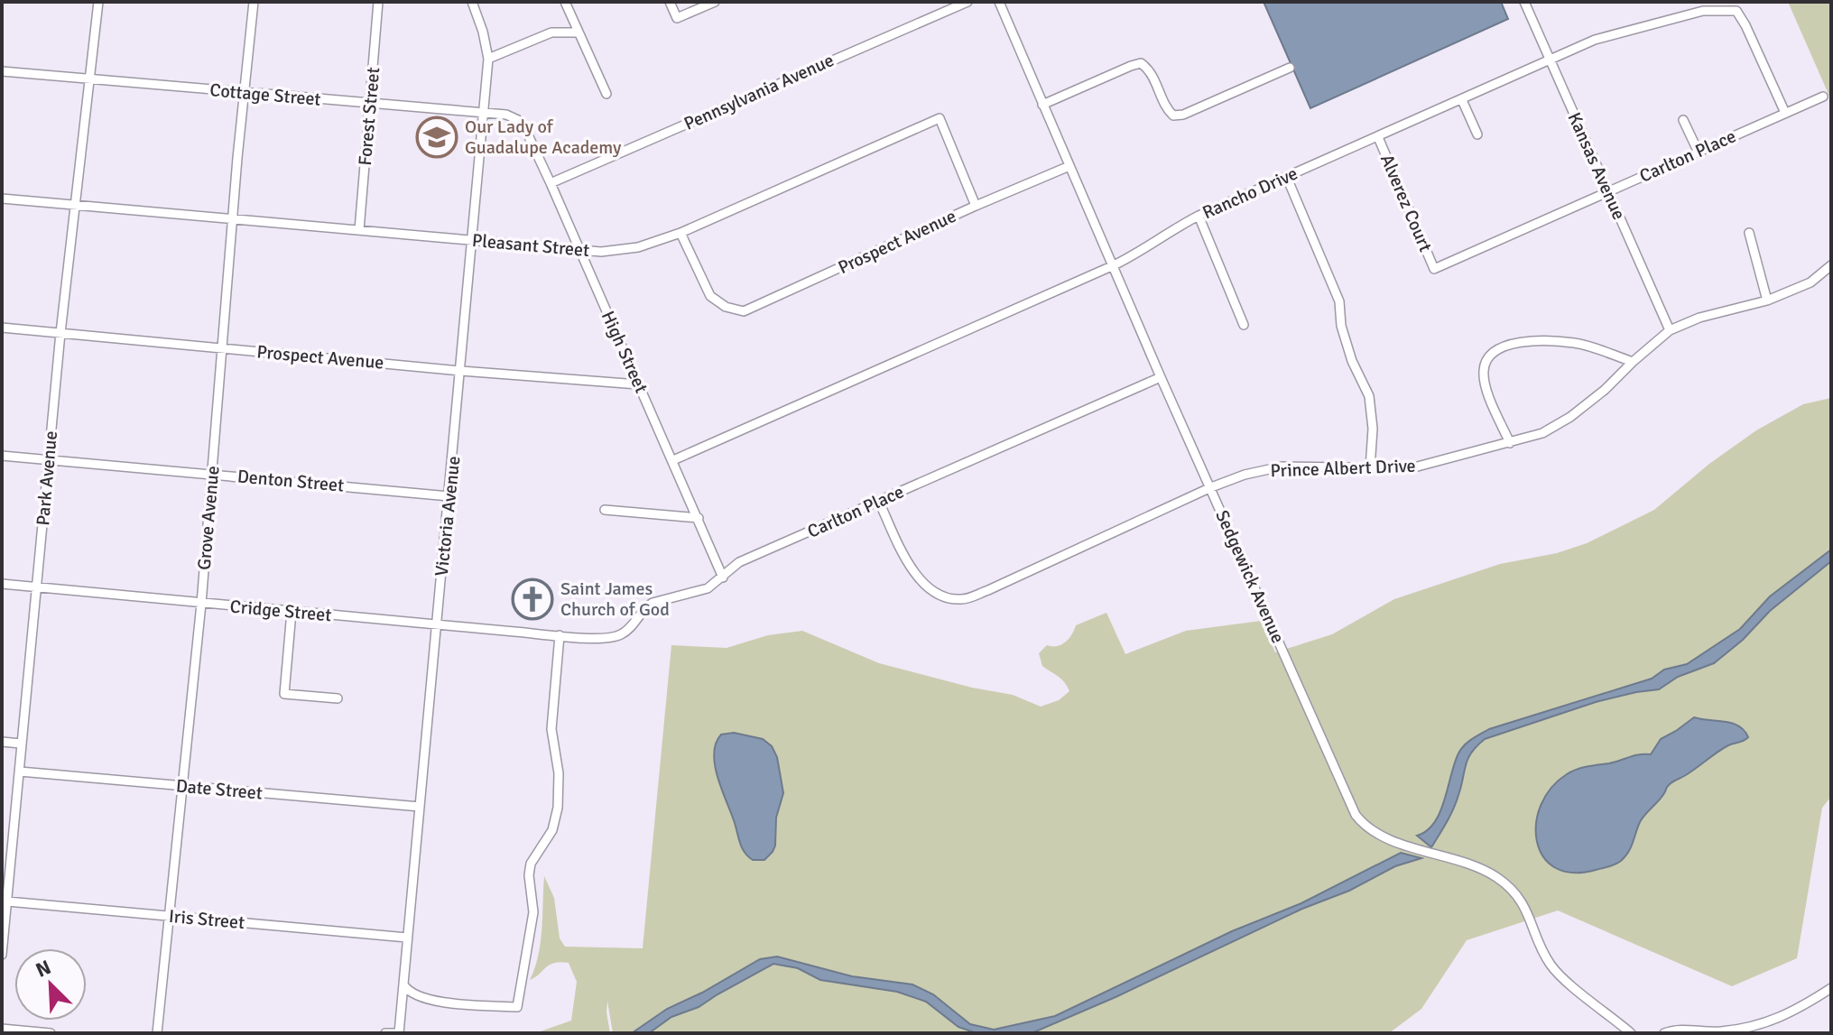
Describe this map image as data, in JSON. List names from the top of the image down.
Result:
{
  "streets": {
    "street": [
      "Pennsylvania Avenue",
      "Cottage Street",
      "Forest Street",
      "Carlton Place",
      "Kansas Avenue",
      "Rancho Drive",
      "Alverez Court",
      "Prospect Avenue",
      "Pleasant Street",
      "High Street",
      "Prince Albert Drive",
      "Park Avenue",
      "Denton Street",
      "Victoria Avenue",
      "Grove Avenue",
      "Sedgewick Avenue",
      "Cridge Street",
      "Date Street",
      "Iris Street"
    ]
  },
  "crossings": [
    ["Pennsylvania Avenue", "High Street"],
    ["Cottage Street", "Forest Street"],
    ["Cottage Street", "High Street"],
    ["Cottage Street", "Park Avenue"],
    ["Cottage Street", "Victoria Avenue"],
    ["Cottage Street", "Grove Avenue"],
    ["Forest Street", "Pleasant Street"],
    ["Carlton Place", "Kansas Avenue"],
    ["Carlton Place", "Rancho Drive"],
    ["Carlton Place", "Alverez Court"],
    ["Carlton Place", "High Street"],
    ["Carlton Place", "Prince Albert Drive"],
    ["Carlton Place", "Sedgewick Avenue"],
    ["Carlton Place", "Cridge Street"],
    ["Kansas Avenue", "Rancho Drive"],
    ["Kansas Avenue", "Prince Albert Drive"],
    ["Rancho Drive", "Alverez Court"],
    ["Rancho Drive", "High Street"],
    ["Rancho Drive", "Sedgewick Avenue"],
    ["Prospect Avenue", "Pleasant Street"],
    ["Prospect Avenue", "High Street"],
    ["Prospect Avenue", "Park Avenue"],
    ["Prospect Avenue", "Victoria Avenue"],
    ["Prospect Avenue", "Grove Avenue"],
    ["Prospect Avenue", "Sedgewick Avenue"],
    ["Pleasant Street", "High Street"],
    ["Pleasant Street", "Park Avenue"],
    ["Pleasant Street", "Victoria Avenue"],
    ["Pleasant Street", "Grove Avenue"],
    ["Prince Albert Drive", "Sedgewick Avenue"],
    ["Park Avenue", "Denton Street"],
    ["Park Avenue", "Cridge Street"],
    ["Park Avenue", "Date Street"],
    ["Park Avenue", "Iris Street"],
    ["Denton Street", "Victoria Avenue"],
    ["Denton Street", "Grove Avenue"],
    ["Victoria Avenue", "Cridge Street"],
    ["Victoria Avenue", "Date Street"],
    ["Victoria Avenue", "Iris Street"],
    ["Grove Avenue", "Cridge Street"],
    ["Grove Avenue", "Date Street"],
    ["Grove Avenue", "Iris Street"]
  ],
  "places": {
    "school or university": ["Our Lady of Guadalupe Academy"],
    "church": ["Saint James Church of God"]
  },
  "north": "top left"
}
